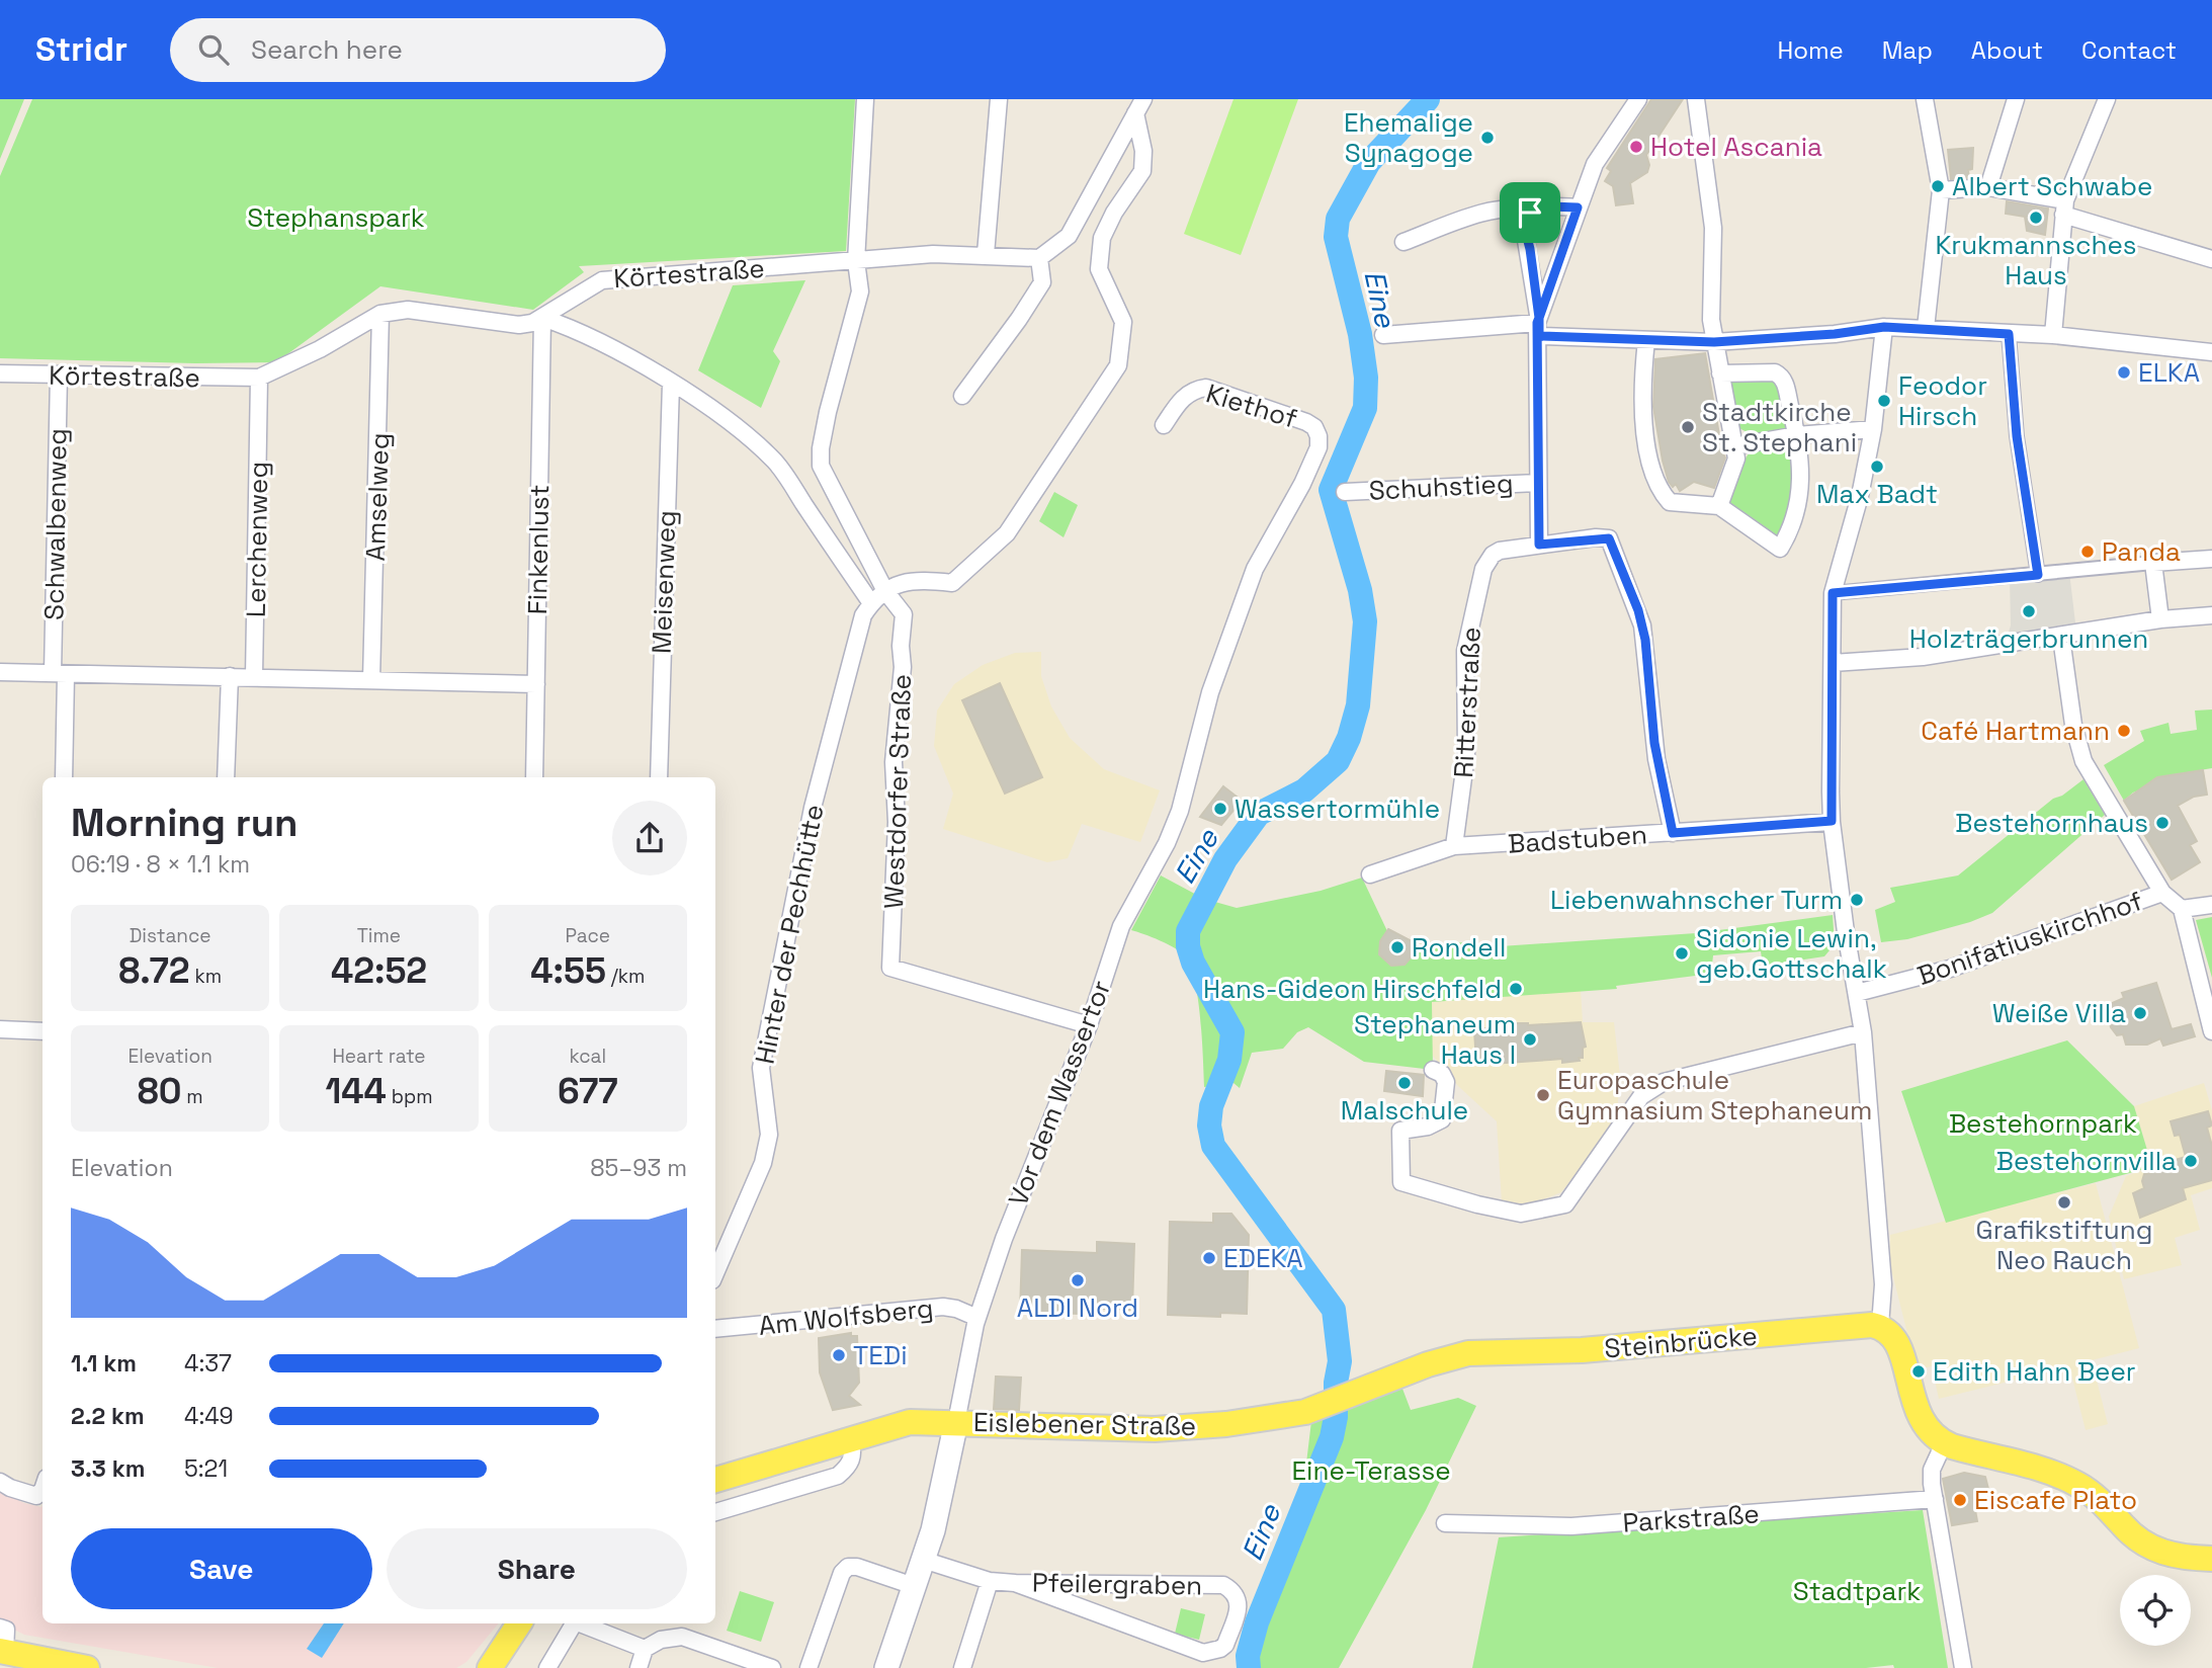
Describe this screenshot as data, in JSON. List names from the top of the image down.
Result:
{
  "streets": {
    "main road": ["Steinbrücke", "Eislebener Straße"],
    "street": [
      "Körtestraße",
      "Kiethof",
      "Schuhstieg",
      "Amselweg",
      "Schwalbenweg",
      "Lerchenweg",
      "Finkenlust",
      "Meisenweg",
      "Ritterstraße",
      "Westdorfer Straße",
      "Badstuben",
      "Hinter der Pechhütte",
      "Bonifatiuskirchhof",
      "Vor dem Wassertor",
      "Am Wolfsberg",
      "Parkstraße",
      "Pfeilergraben"
    ]
  },
  "crossings": [
    ["Körtestraße", "Amselweg"],
    ["Körtestraße", "Schwalbenweg"],
    ["Körtestraße", "Lerchenweg"],
    ["Körtestraße", "Finkenlust"],
    ["Kiethof", "Vor dem Wassertor"],
    ["Ritterstraße", "Badstuben"],
    ["Westdorfer Straße", "Hinter der Pechhütte"],
    ["Westdorfer Straße", "Vor dem Wassertor"],
    ["Vor dem Wassertor", "Am Wolfsberg"],
    ["Vor dem Wassertor", "Eislebener Straße"],
    ["Steinbrücke", "Eislebener Straße"]
  ],
  "water": ["Eine"],
  "parks": [
    "Stephanspark",
    "Bestehornpark",
    "Eine-Terasse",
    "Stadtpark"
  ],
  "places": [
    "Ehemalige Synagoge",
    "Hotel Ascania",
    "Albert Schwabe",
    "Krukmannsches Haus",
    "ELKA",
    "Feodor Hirsch",
    "Stadtkirche St. Stephani",
    "Max Badt",
    "Panda",
    "Holzträgerbrunnen",
    "Café Hartmann",
    "Wassertormühle",
    "Bestehornhaus",
    "Liebenwahnscher Turm",
    "Rondell",
    "Sidonie Lewin, geb.Gottschalk",
    "Hans-Gideon Hirschfeld",
    "Weiße Villa",
    "Stephaneum Haus I",
    "Malschule",
    "Europaschule Gymnasium Stephaneum",
    "Bestehornvilla",
    "Grafikstiftung Neo Rauch",
    "EDEKA",
    "ALDI Nord",
    "TEDi",
    "Edith Hahn Beer",
    "Eiscafe Plato"
  ],
  "page": {
    "header": "Stridr",
    "search": "Search here",
    "nav": [
      "Home",
      "Map",
      "About",
      "Contact"
    ],
    "heading": ["Morning run", "06:19 · 8 × 1.1 km"],
    "stats": [
      ["Distance", "8.72 km"],
      ["Time", "42:52"],
      ["Pace", "4:55 /km"],
      ["Elevation", "80 m"],
      ["Heart rate", "144 bpm"],
      ["kcal", "677"]
    ],
    "chart": ["Elevation", "85–93 m"],
    "list": [
      {
        "name": "1.1 km",
        "note": "4:37"
      },
      {
        "name": "2.2 km",
        "note": "4:49"
      },
      {
        "name": "3.3 km",
        "note": "5:21"
      }
    ],
    "buttons": ["Save", "Share"]
  }
}
